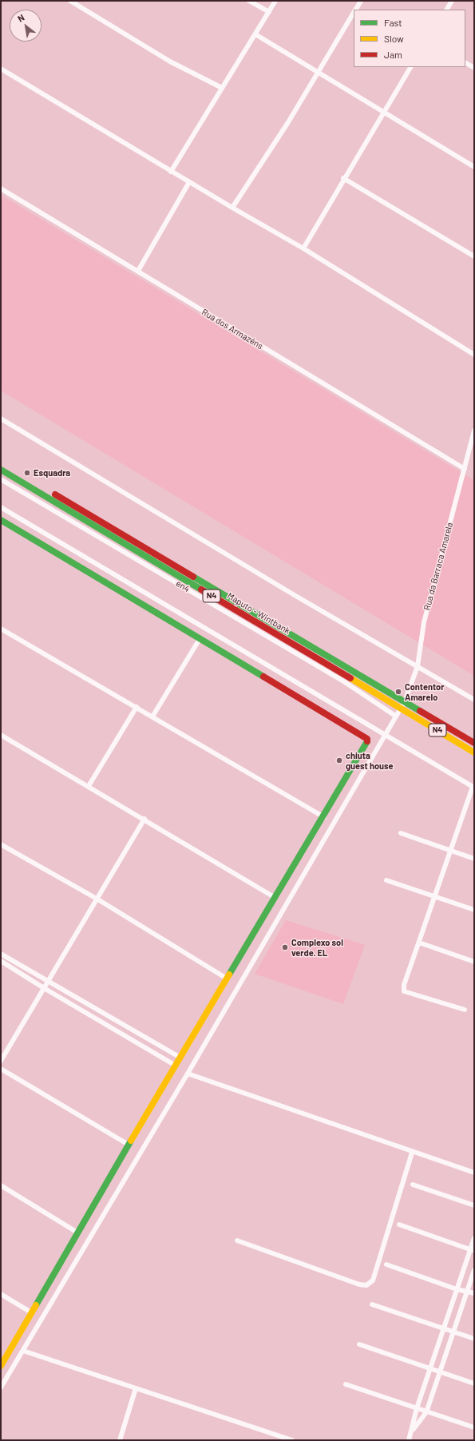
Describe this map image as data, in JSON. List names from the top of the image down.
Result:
{
  "streets": {
    "main road": ["N4", "Maputo - Wintbank"],
    "street": ["Rua dos Armazéns", "Rua da Barraca Amarela", "en4"]
  },
  "crossings": [
    ["Rua dos Armazéns", "Rua da Barraca Amarela"],
    ["Rua da Barraca Amarela", "en4"],
    ["Rua da Barraca Amarela", "Maputo - Wintbank"]
  ],
  "places": [
    "Esquadra",
    "Contentor Amarelo",
    "chiuta guest house",
    "Complexo sol verde. EL"
  ],
  "legend": ["Fast", "Slow", "Jam"],
  "north": "top left"
}
